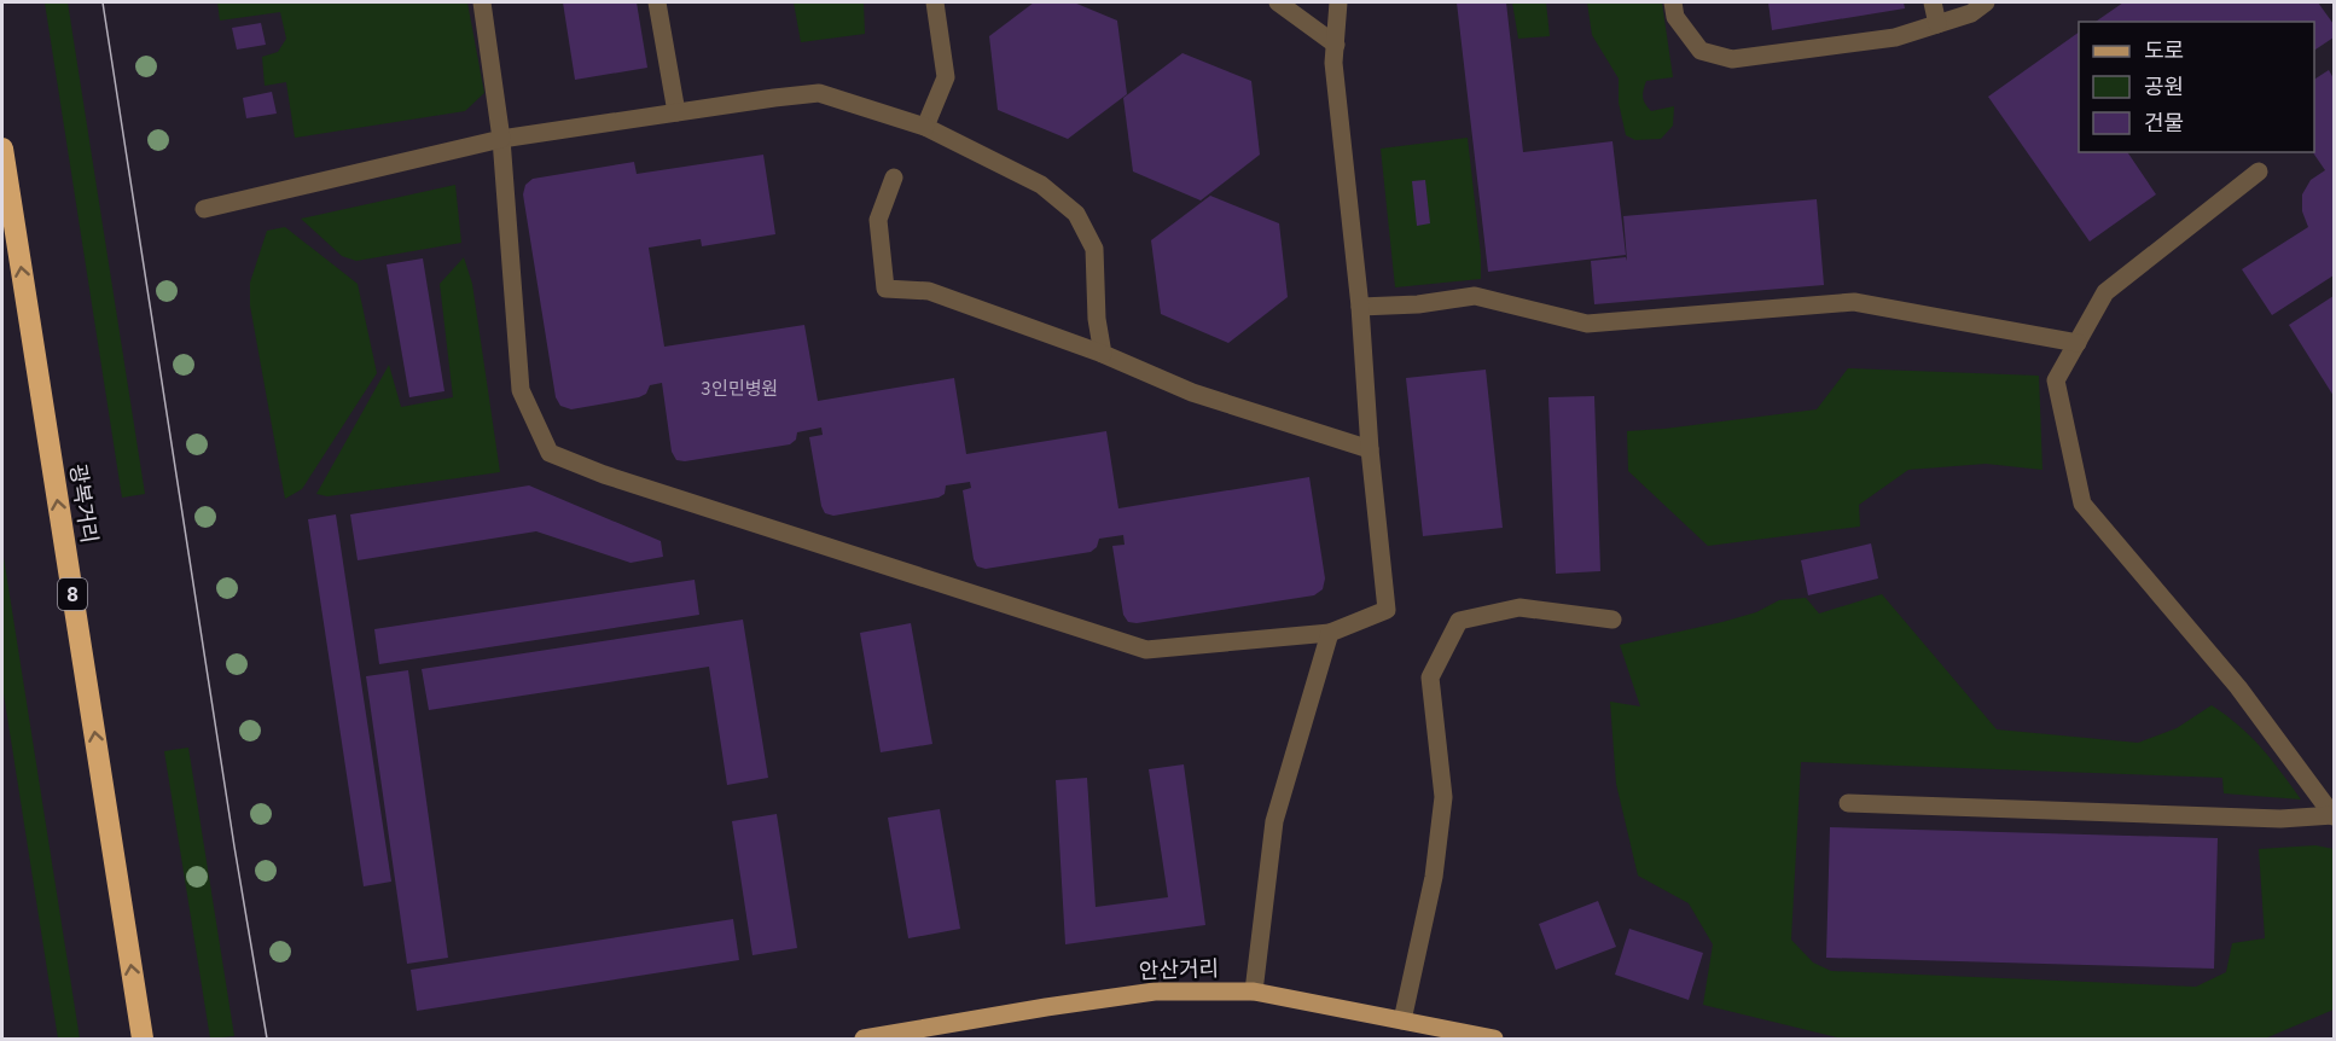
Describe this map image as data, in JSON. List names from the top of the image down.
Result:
{
  "streets": {
    "highway": ["광복거리", "8"],
    "main road": ["안산거리"]
  },
  "one_way": ["광복거리"],
  "house_numbers": ["3인민병원"],
  "legend": ["도로", "공원", "건물"]
}
